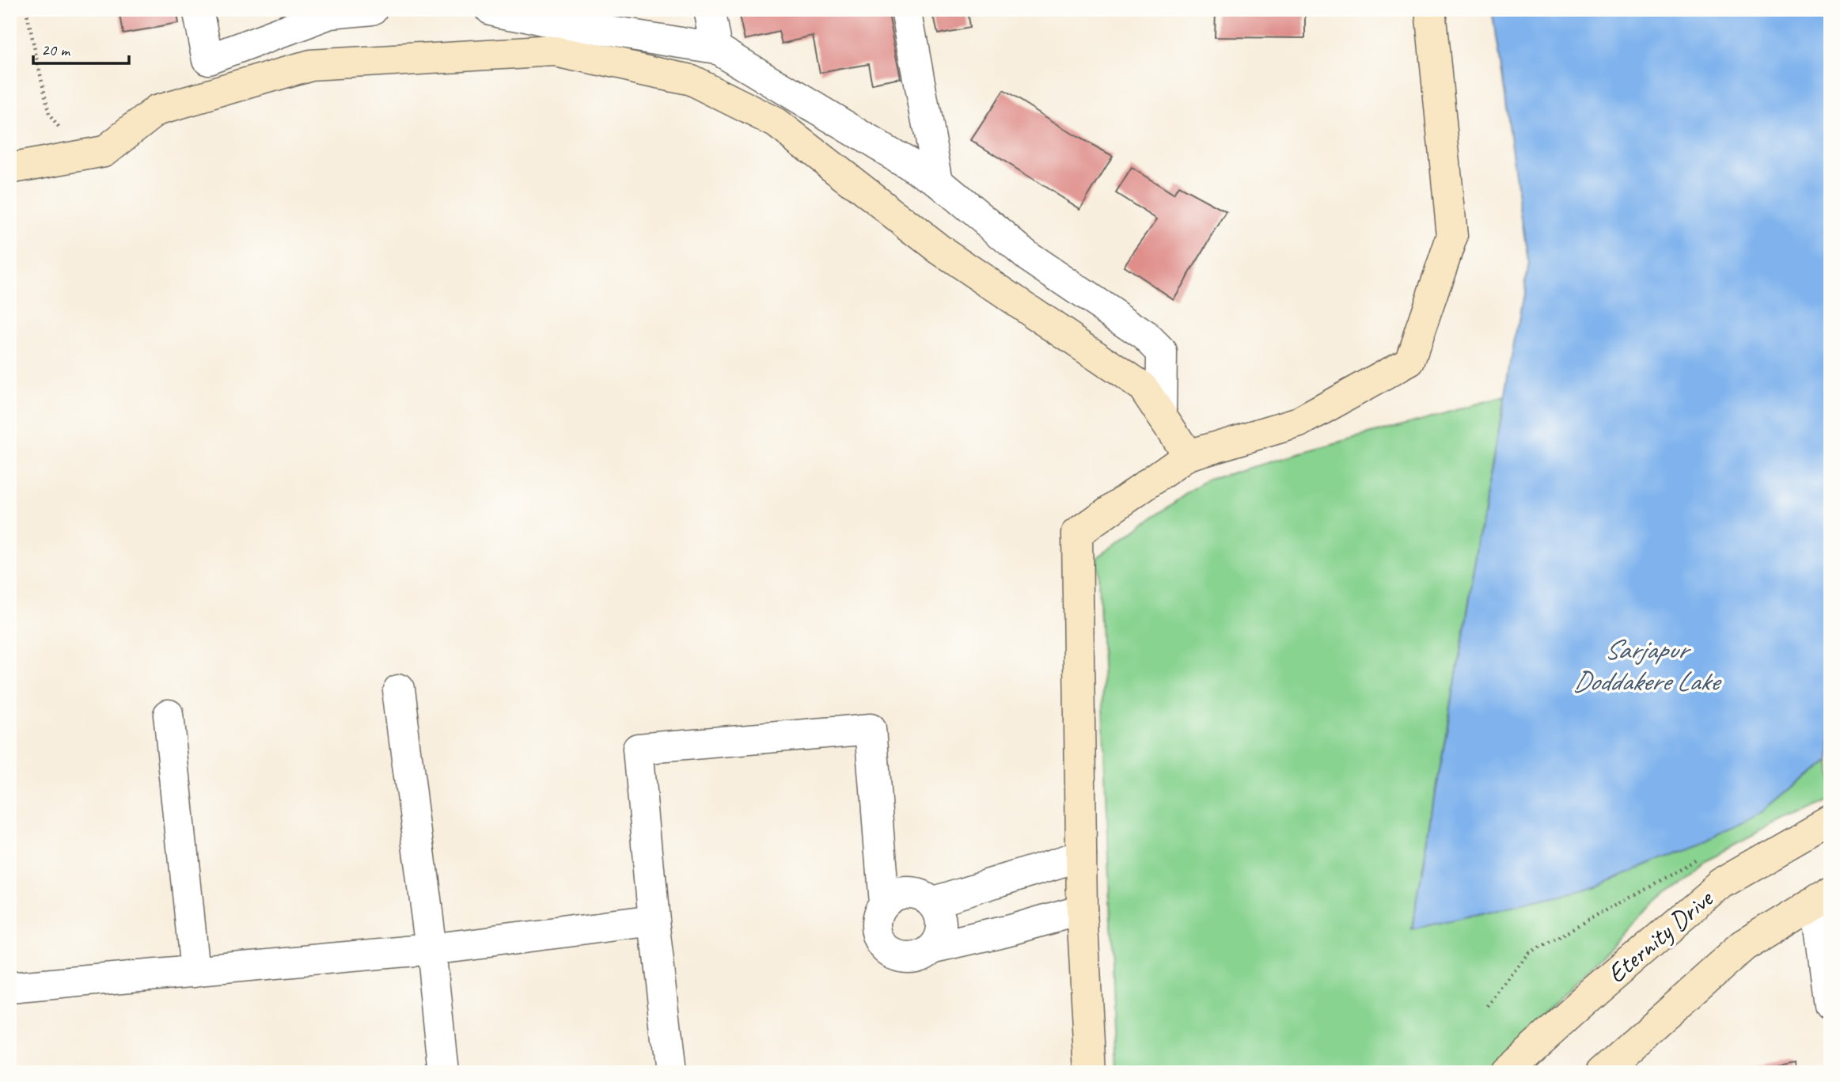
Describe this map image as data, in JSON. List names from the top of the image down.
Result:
{
  "streets": {
    "street": ["Eternity Drive"]
  },
  "water": ["Sarjapur Doddakere Lake"],
  "scale_bar": "20 m"
}
